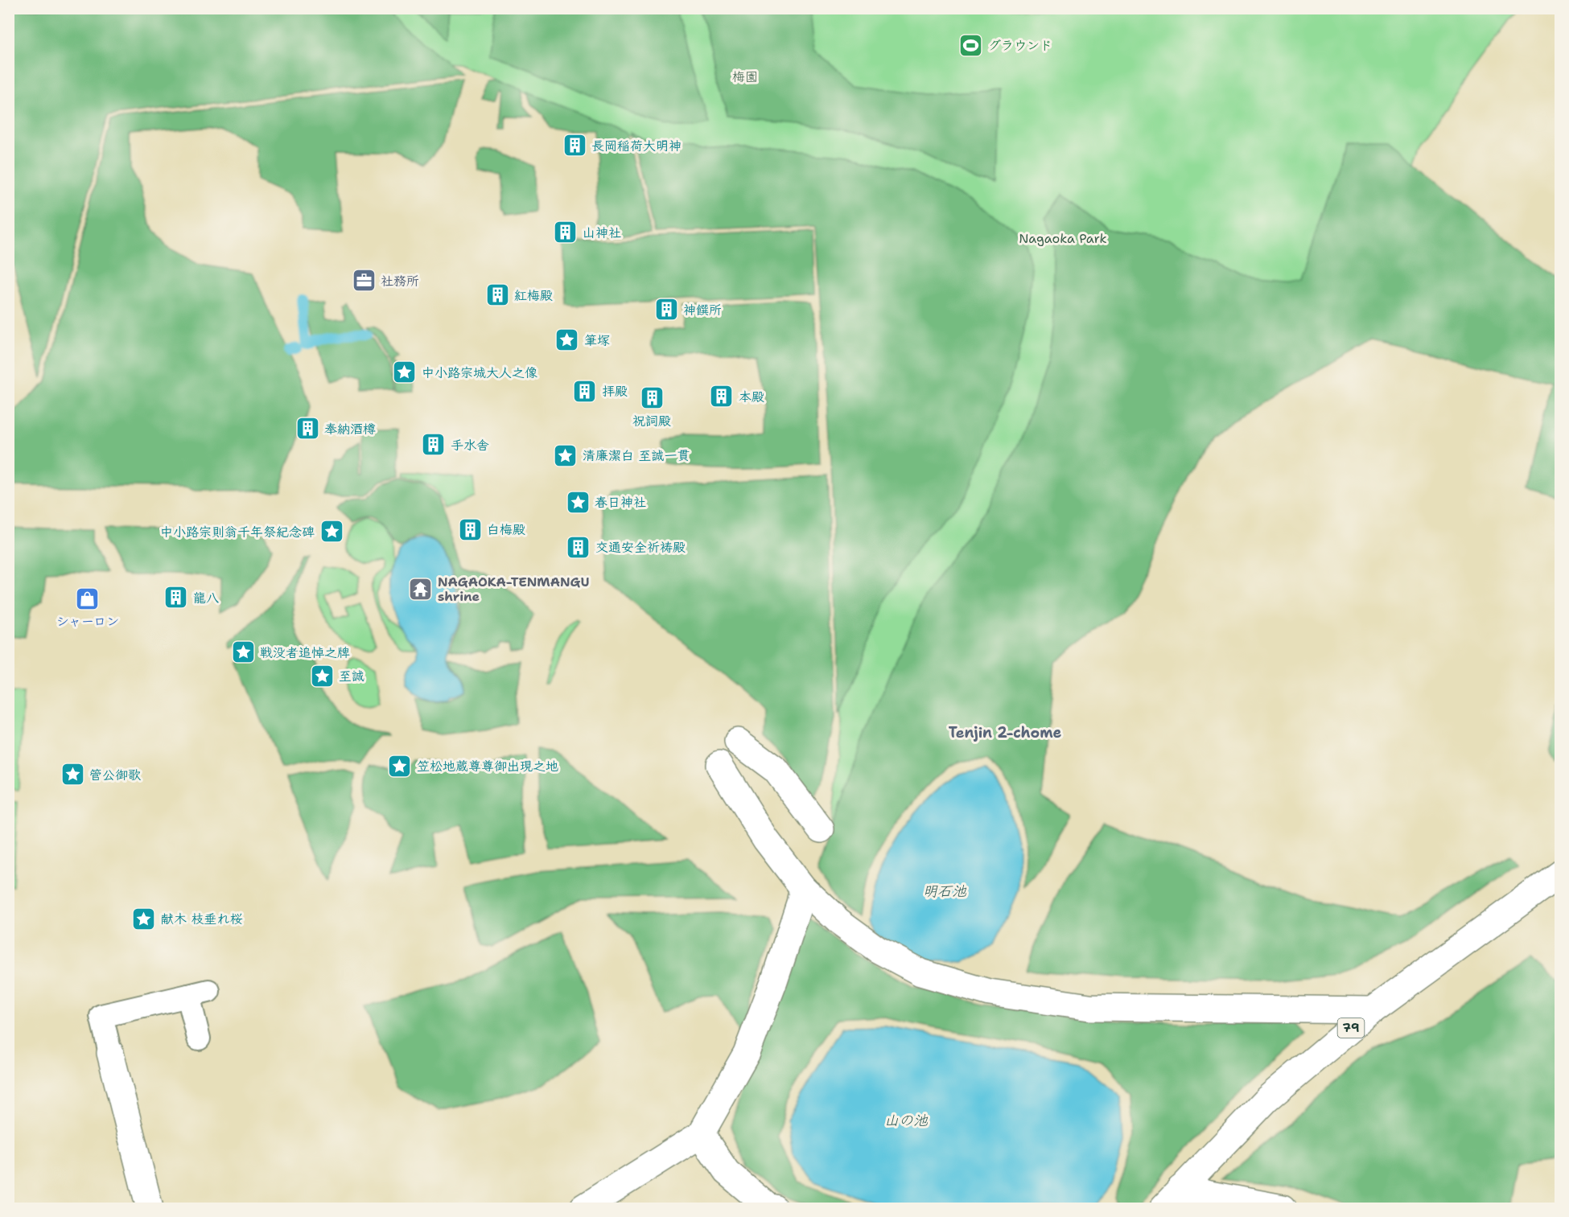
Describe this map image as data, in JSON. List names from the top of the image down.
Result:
{
  "streets": {
    "street": ["79"]
  },
  "districts": ["Tenjin 2-chome"],
  "water": ["明石池", "山の池"],
  "parks": ["梅園", "Nagaoka Park"],
  "places": {
    "sports": ["グラウンド"],
    "building": [
      "長岡稲荷大明神",
      "山神社",
      "紅梅殿",
      "神饌所",
      "拝殿",
      "本殿",
      "祝詞殿",
      "奉納酒樽",
      "手水舎",
      "白梅殿",
      "交通安全祈祷殿",
      "龍八"
    ],
    "office": ["社務所"],
    "place": [
      "筆塚",
      "中小路宗城大人之像",
      "清廉潔白 至誠一貫",
      "春日神社",
      "中小路宗則翁千年祭紀念碑",
      "戦没者追悼之牌",
      "至誠",
      "笠松地蔵尊尊御出現之地",
      "管公御歌",
      "献木 枝垂れ桜"
    ],
    "temple": ["NAGAOKA-TENMANGU shrine"],
    "shop": ["シャーロン"]
  }
}
